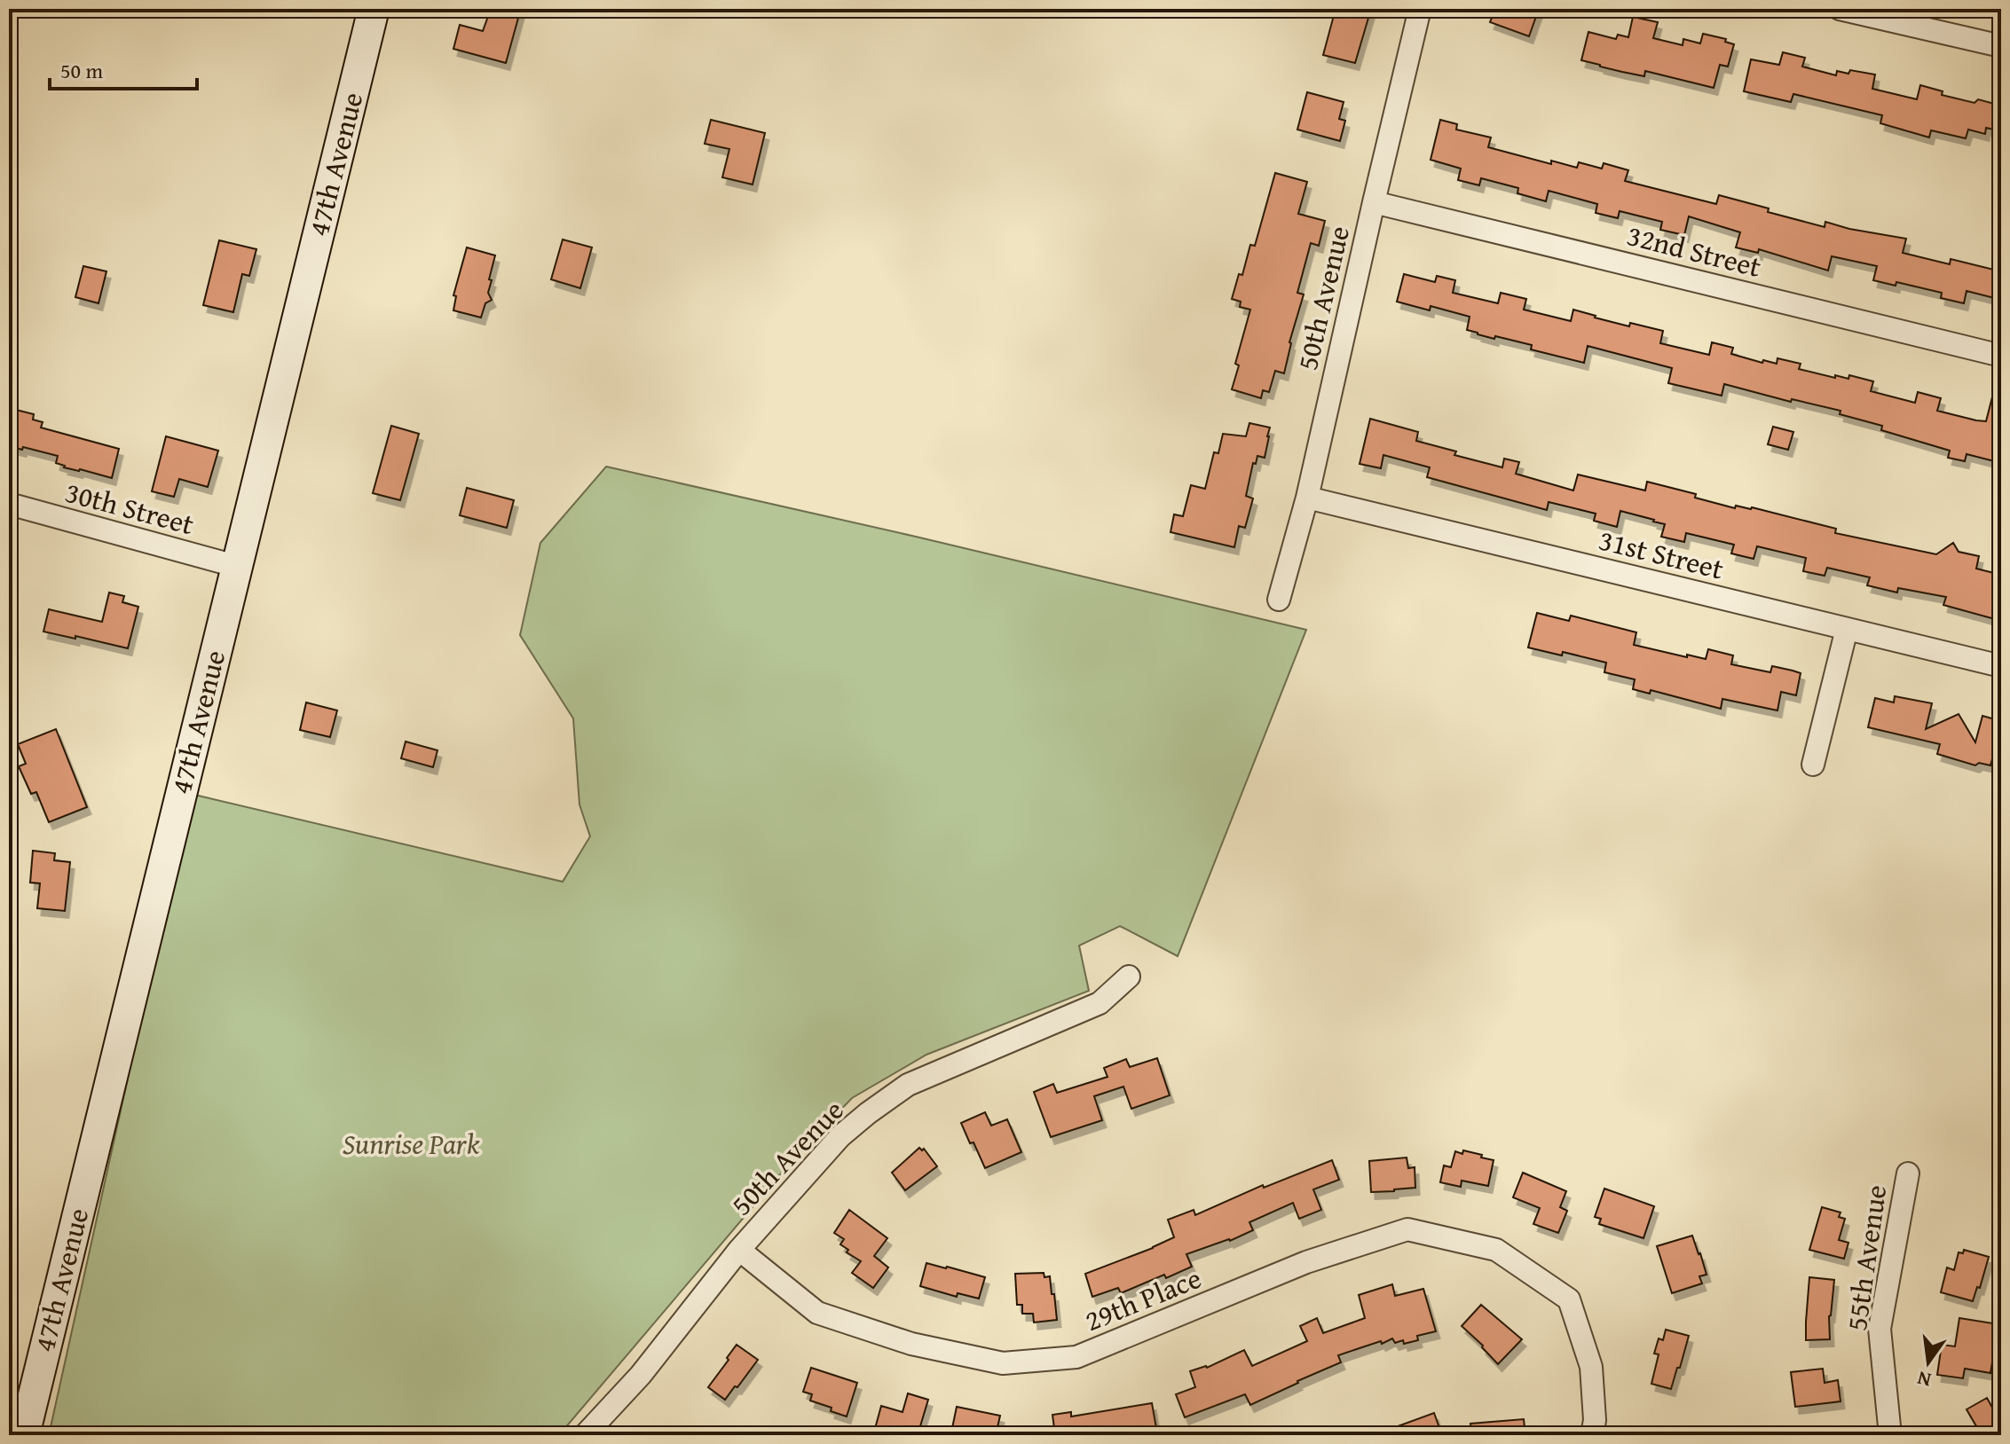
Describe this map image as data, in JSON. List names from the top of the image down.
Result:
{
  "streets": {
    "street": [
      "47th Avenue",
      "32nd Street",
      "50th Avenue",
      "30th Street",
      "31st Street",
      "55th Avenue",
      "29th Place"
    ]
  },
  "crossings": [
    ["47th Avenue", "30th Street"],
    ["32nd Street", "50th Avenue"],
    ["50th Avenue", "31st Street"],
    ["50th Avenue", "29th Place"]
  ],
  "parks": ["Sunrise Park"],
  "scale_bar": "50 m",
  "north": "bottom"
}
